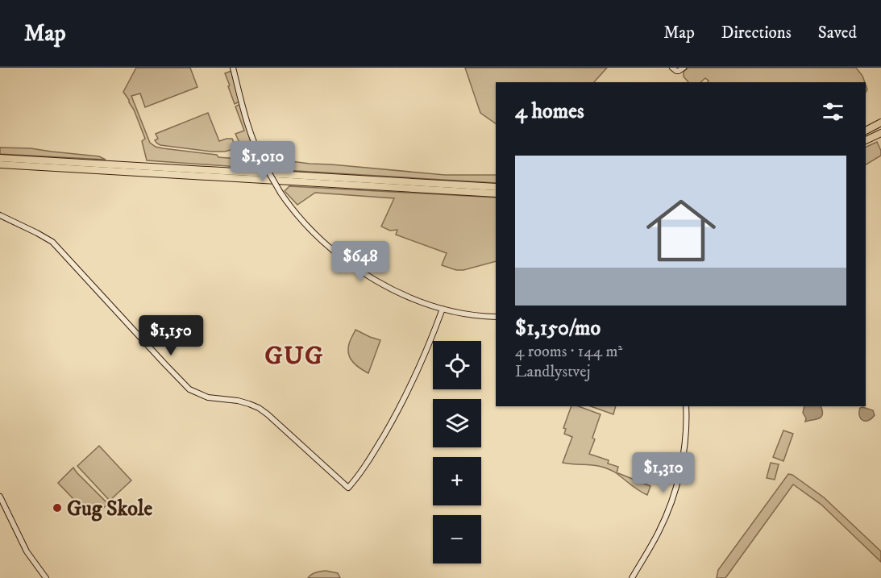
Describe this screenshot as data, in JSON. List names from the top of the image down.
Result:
{
  "districts": ["GUG"],
  "places": ["Gug Skole"],
  "page": {
    "header": "Map",
    "nav": ["Map", "Directions", "Saved"],
    "heading": "4 homes",
    "list": [
      {
        "name": "$1,150/mo",
        "note": "4 rooms · 144 m² · Landlystvej"
      }
    ],
    "price": [
      "$1,010",
      "$648",
      "$1,150",
      "$1,310"
    ],
    "map_buttons": ["+", "−"]
  }
}
